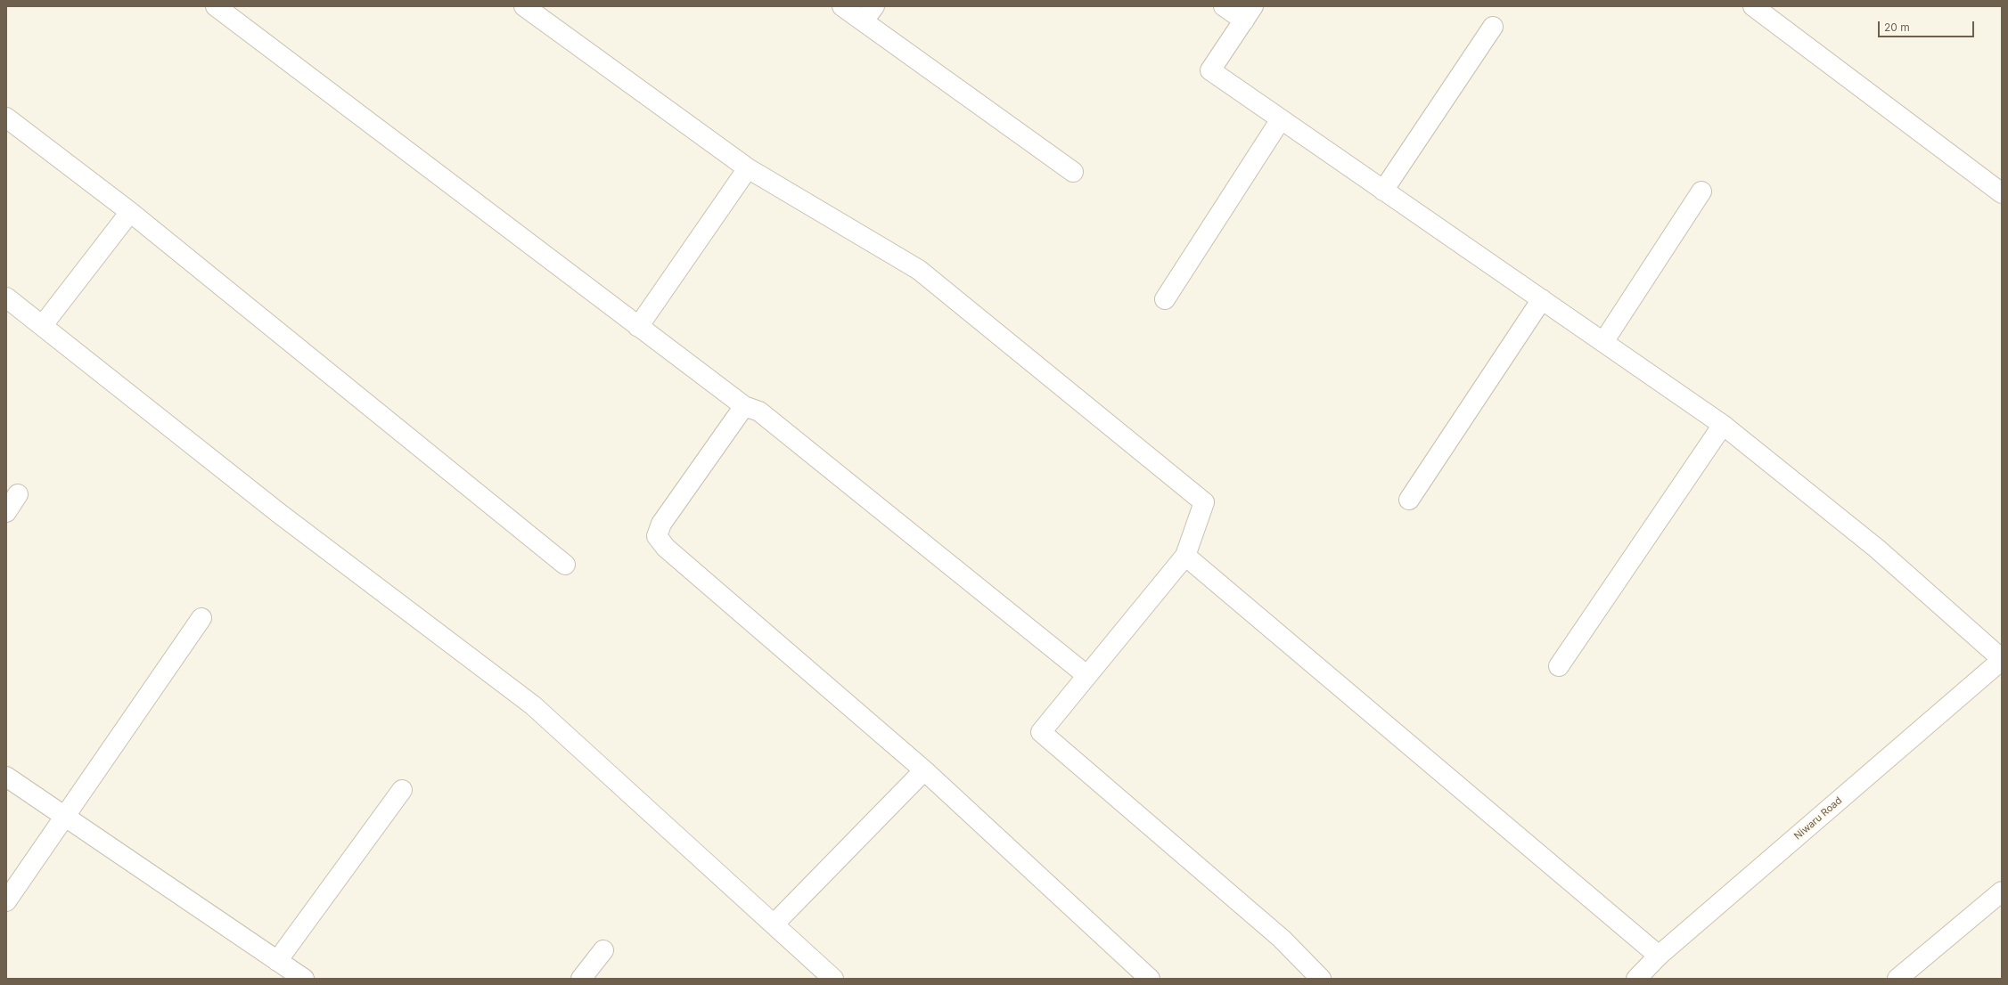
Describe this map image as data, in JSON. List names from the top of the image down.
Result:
{
  "streets": {
    "street": ["Niwaru Road"]
  },
  "scale_bar": "20 m"
}
